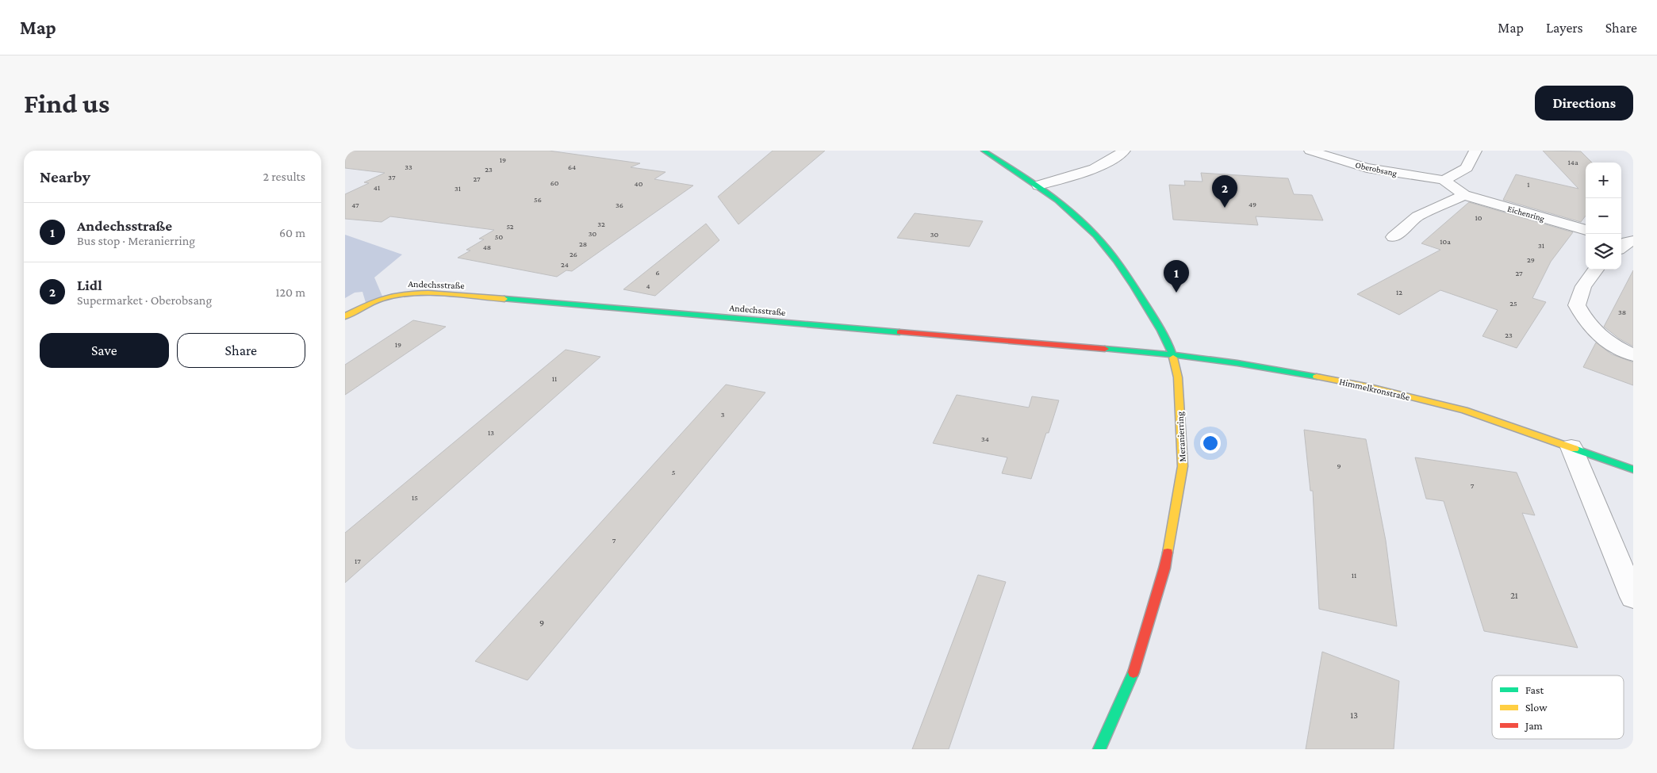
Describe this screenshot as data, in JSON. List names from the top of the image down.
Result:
{
  "streets": {
    "street": [
      "Oberobsang",
      "Eichenring",
      "Andechsstraße",
      "Himmelkronstraße",
      "Meranierring"
    ]
  },
  "crossings": [
    ["Oberobsang", "Eichenring"],
    ["Andechsstraße", "Himmelkronstraße"],
    ["Andechsstraße", "Meranierring"],
    ["Himmelkronstraße", "Meranierring"]
  ],
  "house_numbers": [
    "19",
    "14a",
    "33",
    "64",
    "23",
    "37",
    "27",
    "60",
    "40",
    "1",
    "41",
    "31",
    "56",
    "49",
    "47",
    "36",
    "10",
    "32",
    "52",
    "30",
    "30",
    "50",
    "10a",
    "28",
    "31",
    "48",
    "26",
    "29",
    "24",
    "6",
    "27",
    "4",
    "12",
    "25",
    "38",
    "23",
    "19",
    "11",
    "3",
    "13",
    "34",
    "9",
    "5",
    "7",
    "15",
    "7",
    "17",
    "11",
    "21",
    "9",
    "13"
  ],
  "legend": ["Fast", "Slow", "Jam"],
  "page": {
    "header": "Map",
    "nav": ["Map", "Layers", "Share"],
    "buttons": [
      "Directions",
      ["Save", "Share"]
    ],
    "title": "Find us",
    "heading": ["Nearby", "2 results"],
    "map_buttons": ["+", "−"],
    "pins": ["2", "1"],
    "list": [
      {
        "mark": "1",
        "name": "Andechsstraße",
        "note": "Bus stop · Meranierring",
        "value": "60 m"
      },
      {
        "mark": "2",
        "name": "Lidl",
        "note": "Supermarket · Oberobsang",
        "value": "120 m"
      }
    ]
  }
}
